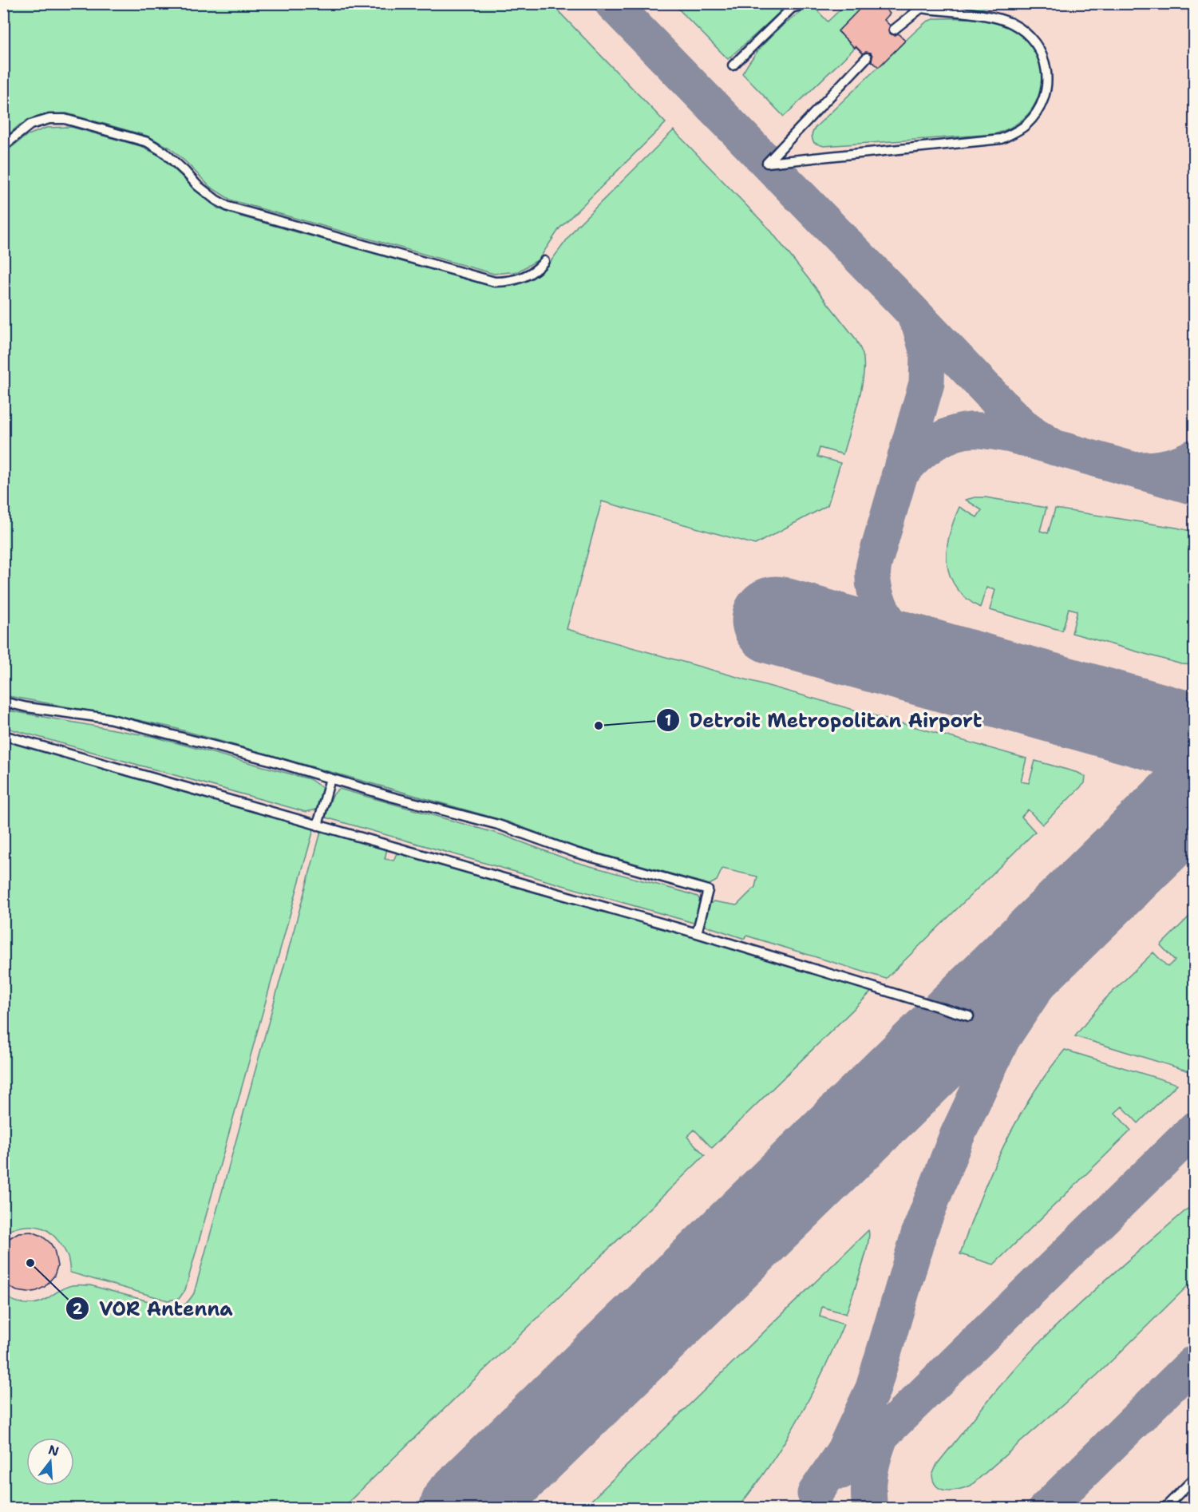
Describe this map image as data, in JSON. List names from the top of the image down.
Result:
{
  "places": ["Detroit Metropolitan Airport", "VOR Antenna"],
  "north": "top"
}
